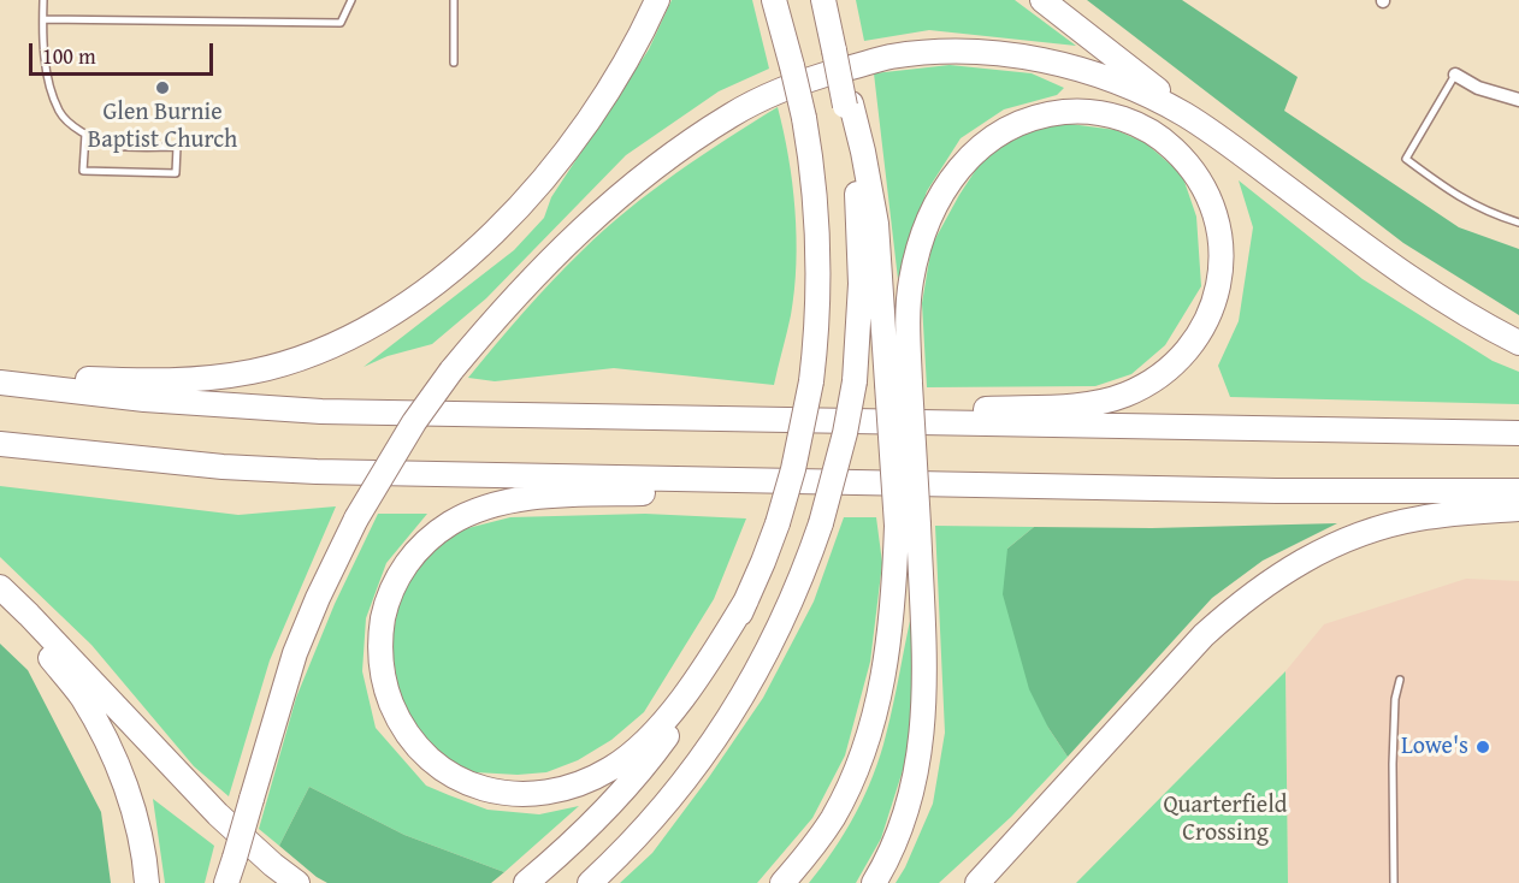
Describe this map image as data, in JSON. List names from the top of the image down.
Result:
{
  "parks": ["Quarterfield Crossing"],
  "places": ["Glen Burnie Baptist Church", "Lowe's"],
  "scale_bar": "100 m"
}
